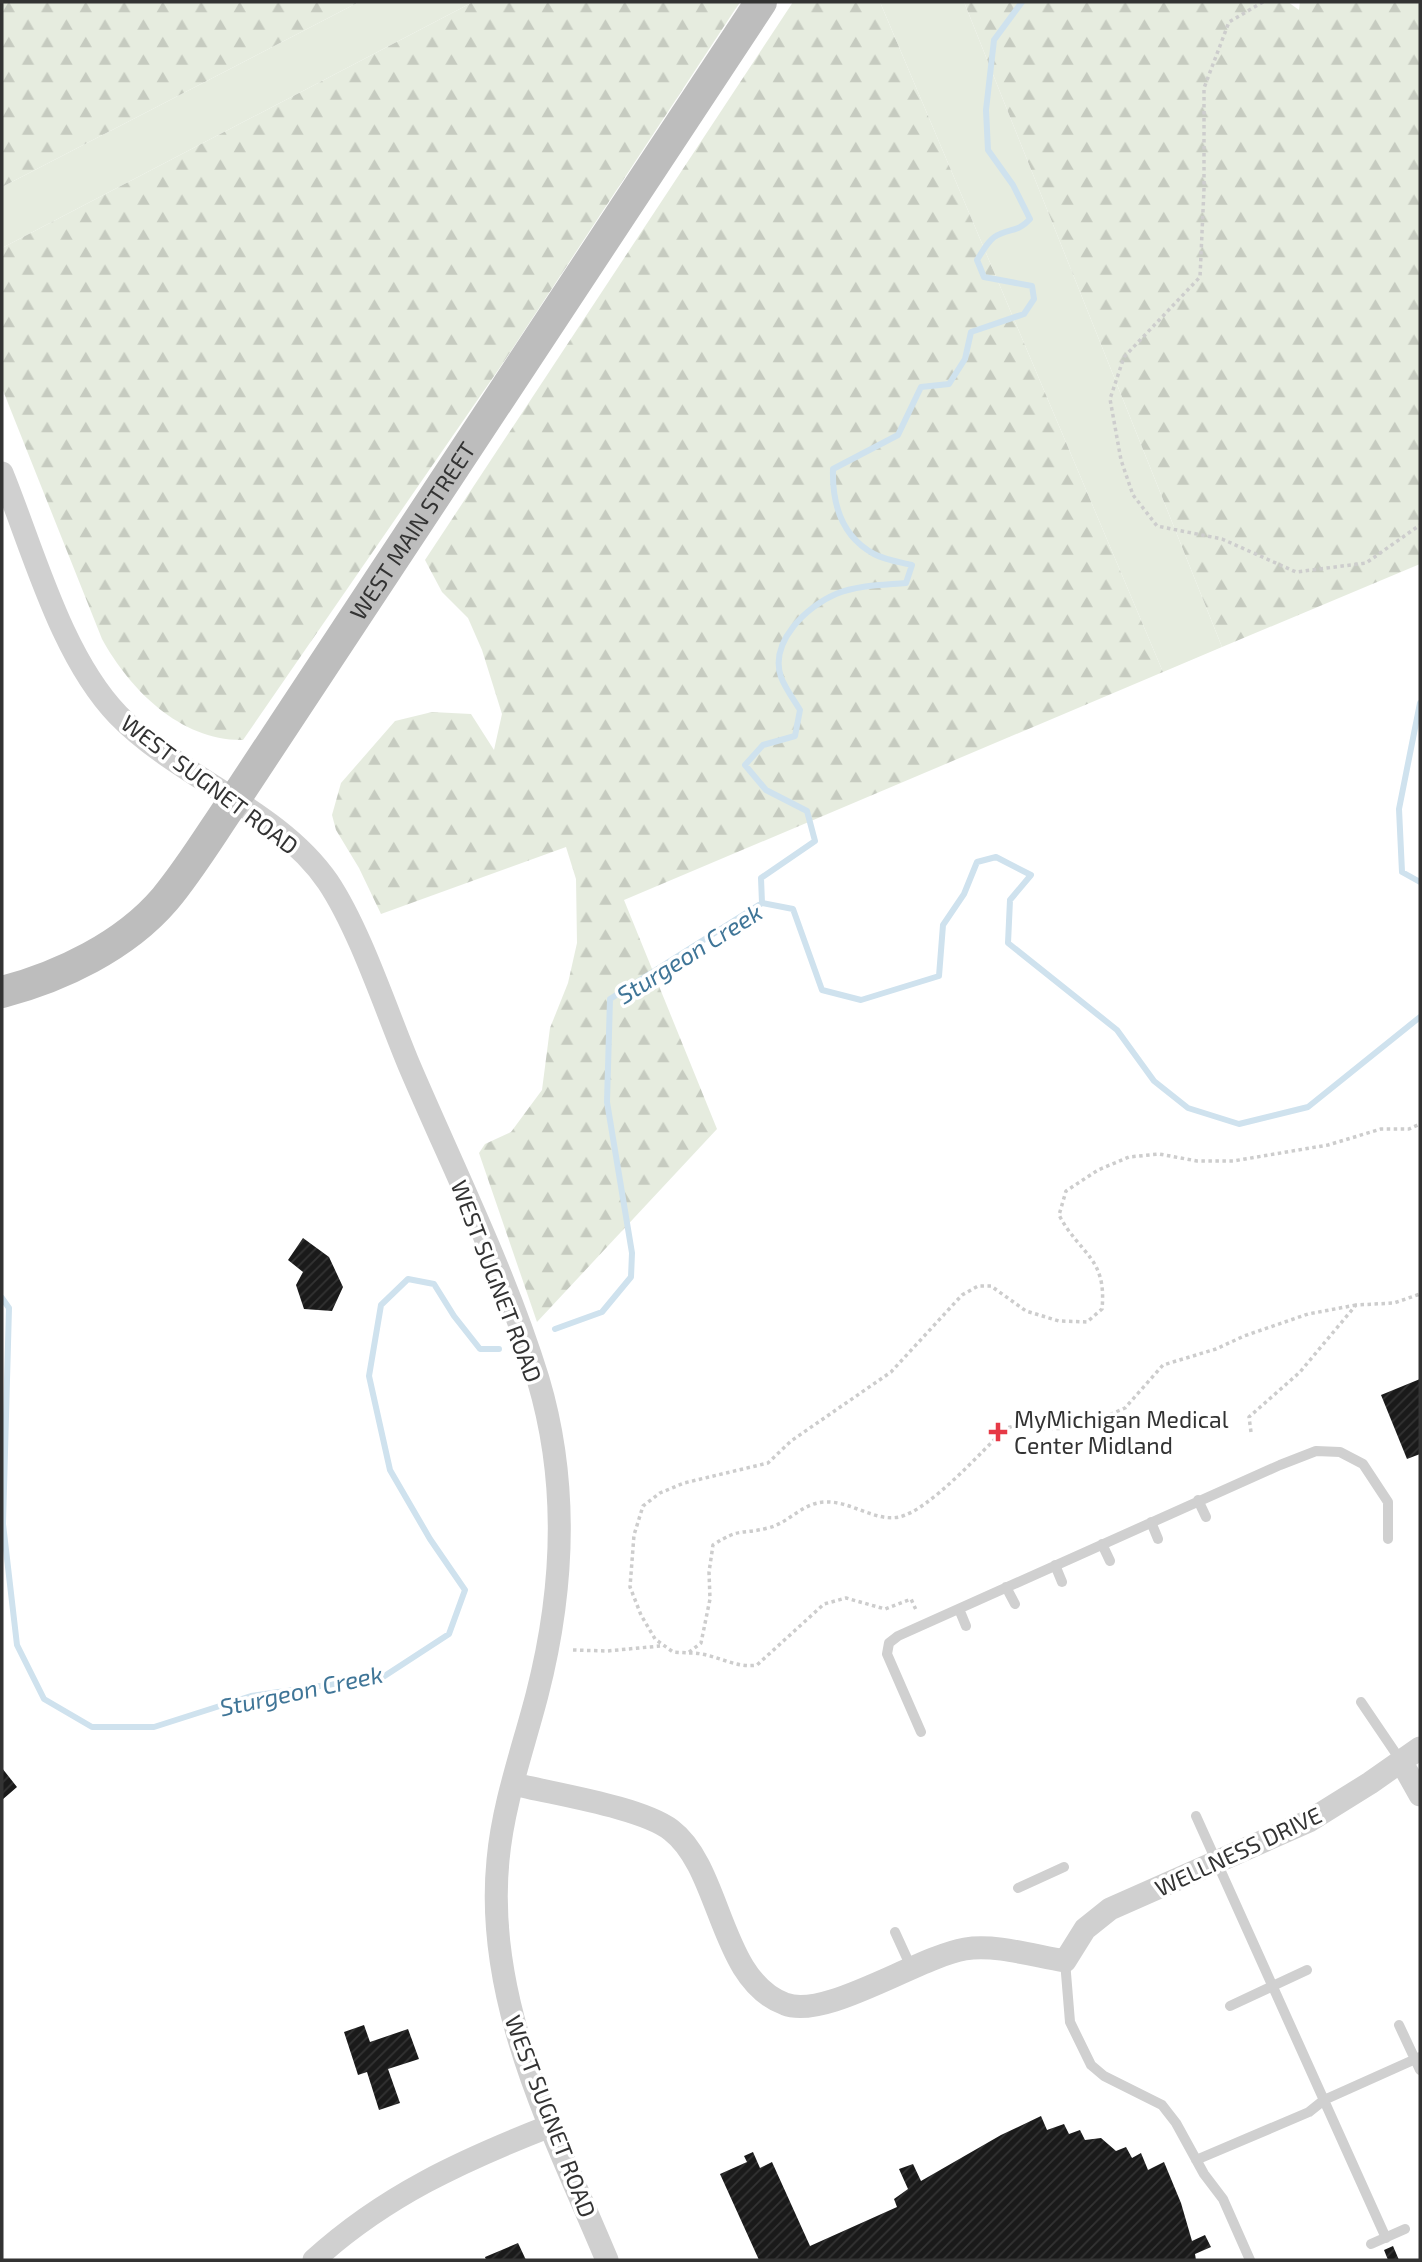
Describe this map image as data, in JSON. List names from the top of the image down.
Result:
{
  "streets": {
    "street": ["WEST MAIN STREET", "WEST SUGNET ROAD", "WELLNESS DRIVE"]
  },
  "crossings": [
    ["WEST MAIN STREET", "WEST SUGNET ROAD"]
  ],
  "water": ["Sturgeon Creek"],
  "places": {
    "health": ["MyMichigan Medical Center Midland"]
  }
}
